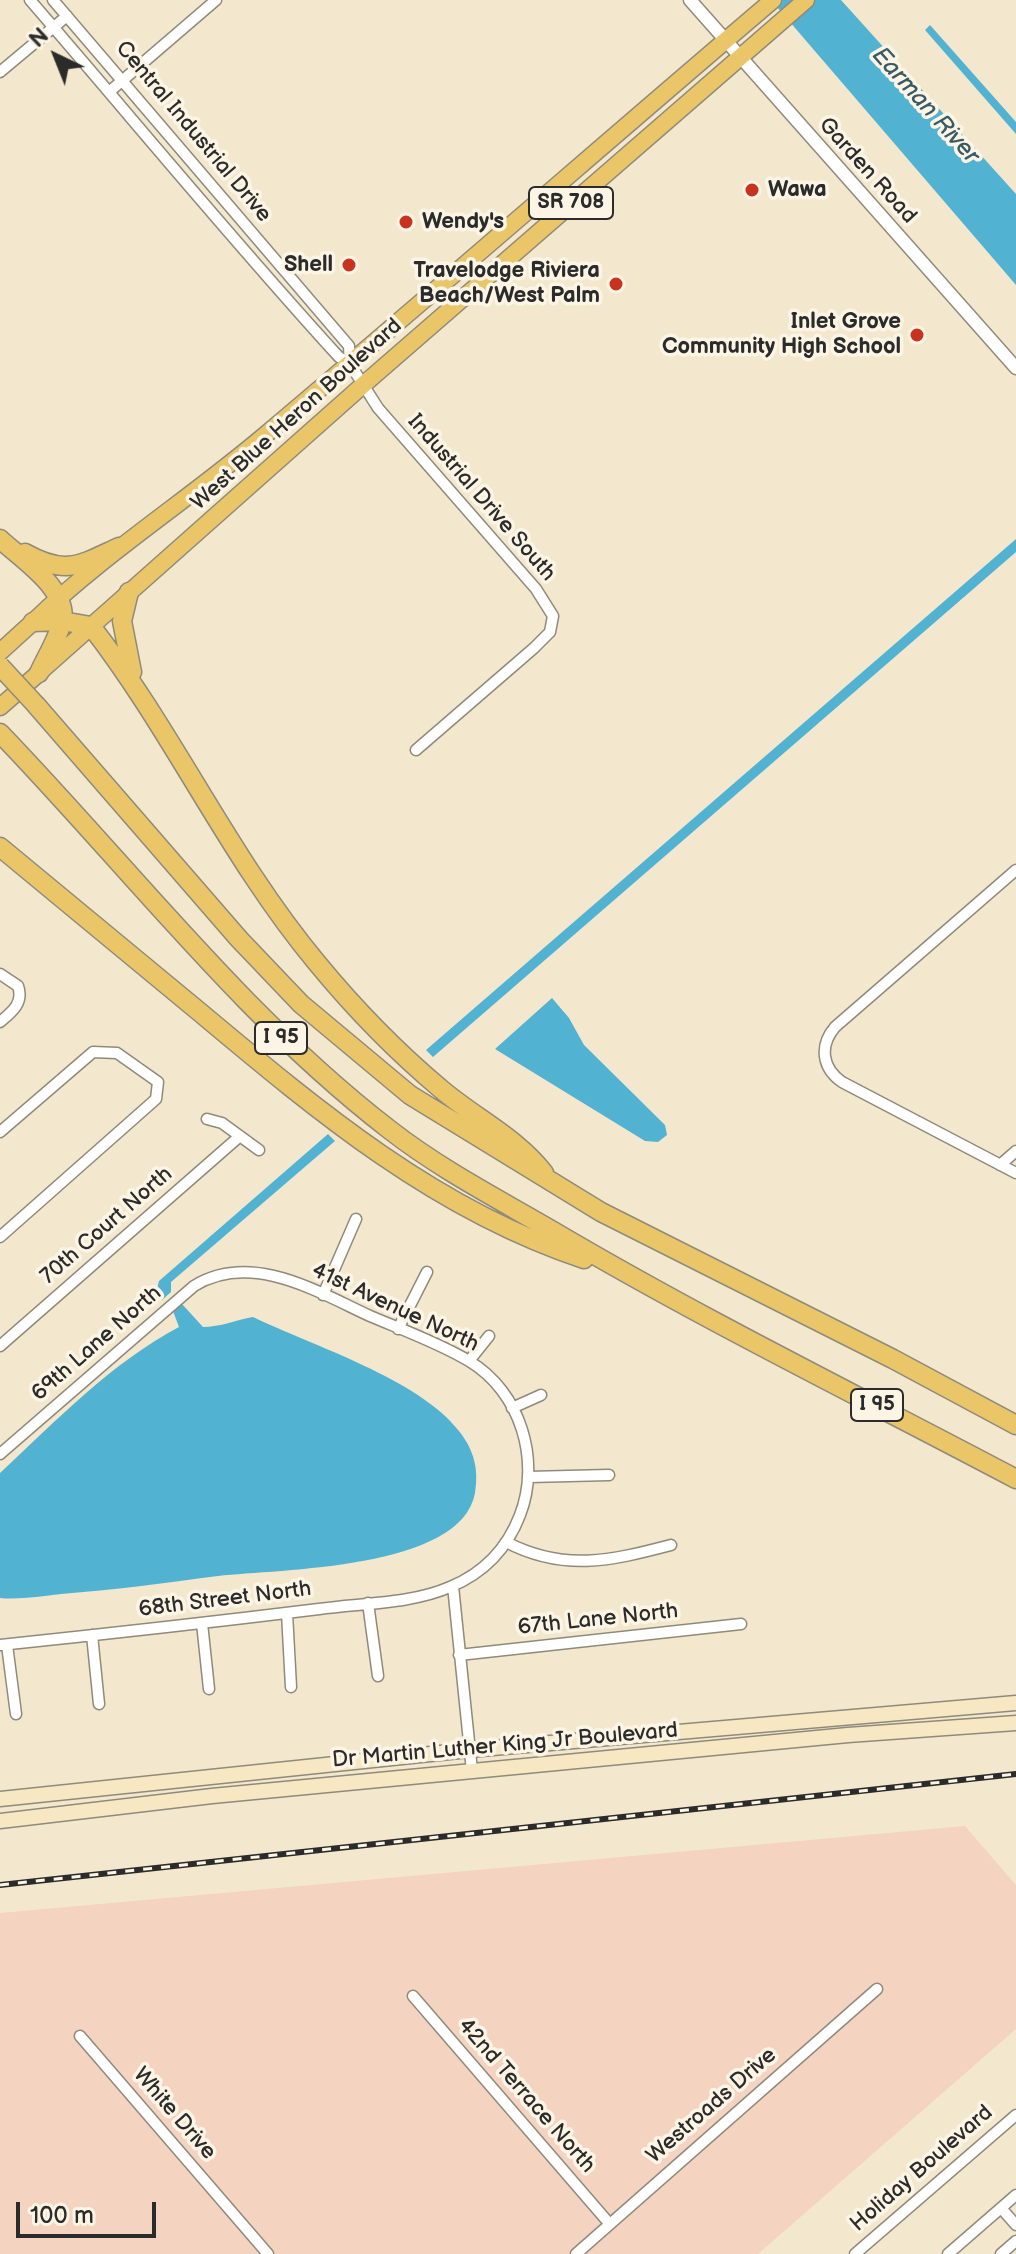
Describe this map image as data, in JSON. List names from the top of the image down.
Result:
{
  "streets": {
    "highway": ["I 95"],
    "main road": ["SR 708", "West Blue Heron Boulevard", "Dr Martin Luther King Jr Boulevard"],
    "street": [
      "Central Industrial Drive",
      "Garden Road",
      "Industrial Drive South",
      "70th Court North",
      "41st Avenue North",
      "69th Lane North",
      "68th Street North",
      "67th Lane North",
      "42nd Terrace North",
      "Westroads Drive",
      "White Drive",
      "Holiday Boulevard"
    ]
  },
  "crossings": [
    ["Central Industrial Drive", "West Blue Heron Boulevard"],
    ["Central Industrial Drive", "Industrial Drive South"],
    ["Garden Road", "West Blue Heron Boulevard"],
    ["West Blue Heron Boulevard", "Industrial Drive South"],
    ["41st Avenue North", "69th Lane North"],
    ["41st Avenue North", "68th Street North"],
    ["42nd Terrace North", "Westroads Drive"]
  ],
  "water": ["Earman River"],
  "places": [
    "Wawa",
    "Wendy's",
    "Shell",
    "Travelodge Riviera Beach/West Palm",
    "Inlet Grove Community High School"
  ],
  "scale_bar": "100 m",
  "north": "top left"
}
